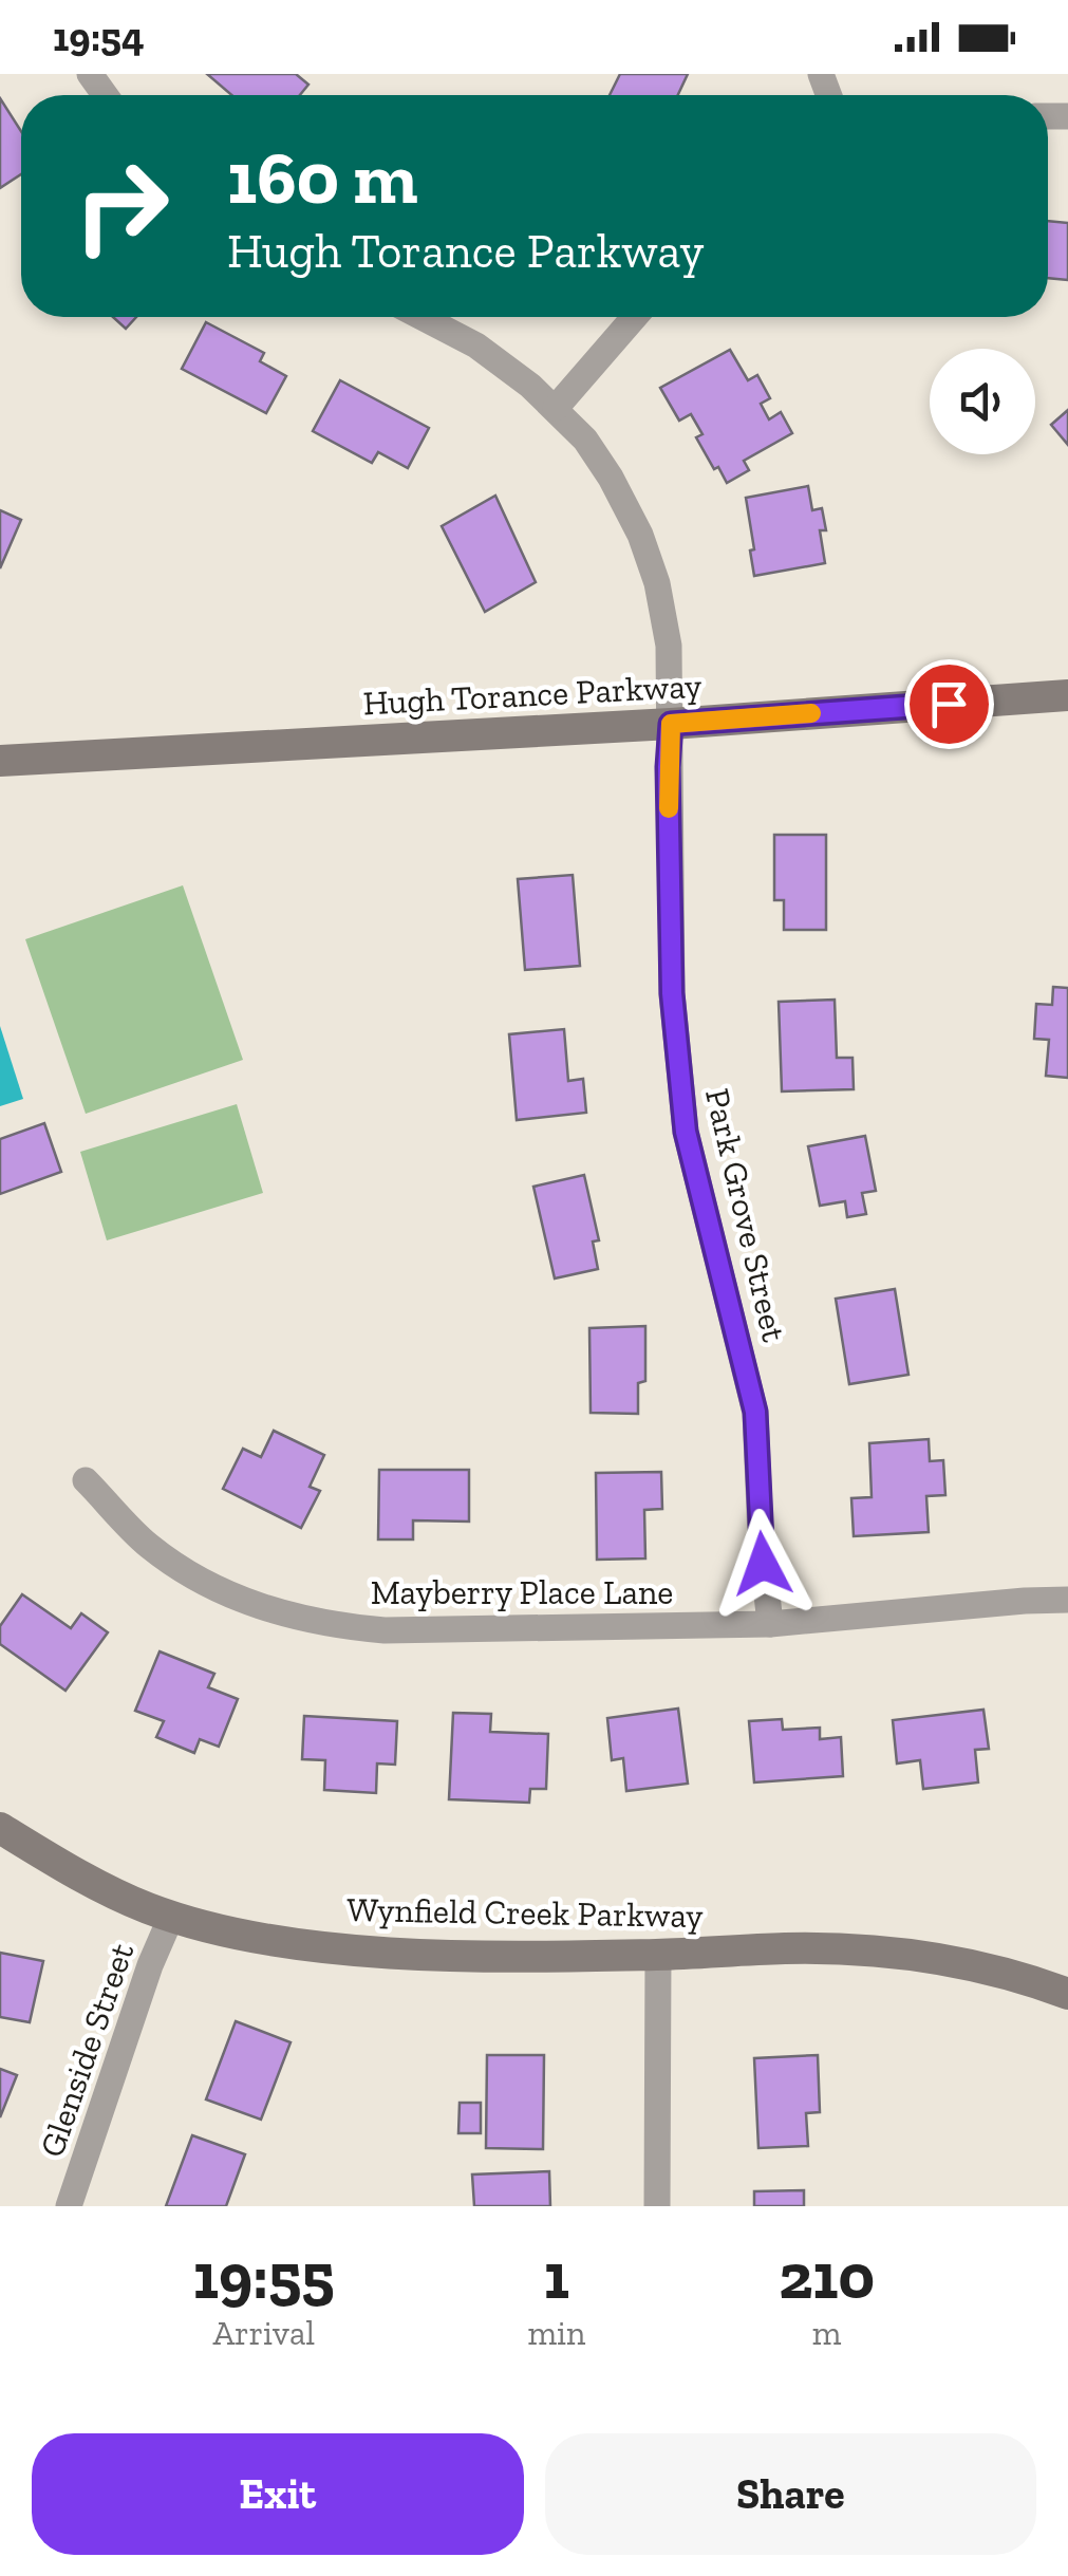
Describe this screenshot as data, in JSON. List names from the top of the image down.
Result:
{
  "streets": {
    "street": [
      "Hugh Torance Parkway",
      "Park Grove Street",
      "Mayberry Place Lane",
      "Wynfield Creek Parkway",
      "Glenside Street"
    ]
  },
  "crossings": [
    ["Hugh Torance Parkway", "Park Grove Street"],
    ["Park Grove Street", "Mayberry Place Lane"],
    ["Wynfield Creek Parkway", "Glenside Street"]
  ],
  "page": {
    "status": "19:54",
    "turn": ["160 m", "Hugh Torance Parkway"],
    "eta": [
      "19:55",
      "Arrival",
      "1",
      "min",
      "210",
      "m"
    ],
    "buttons": ["Exit", "Share"]
  }
}
